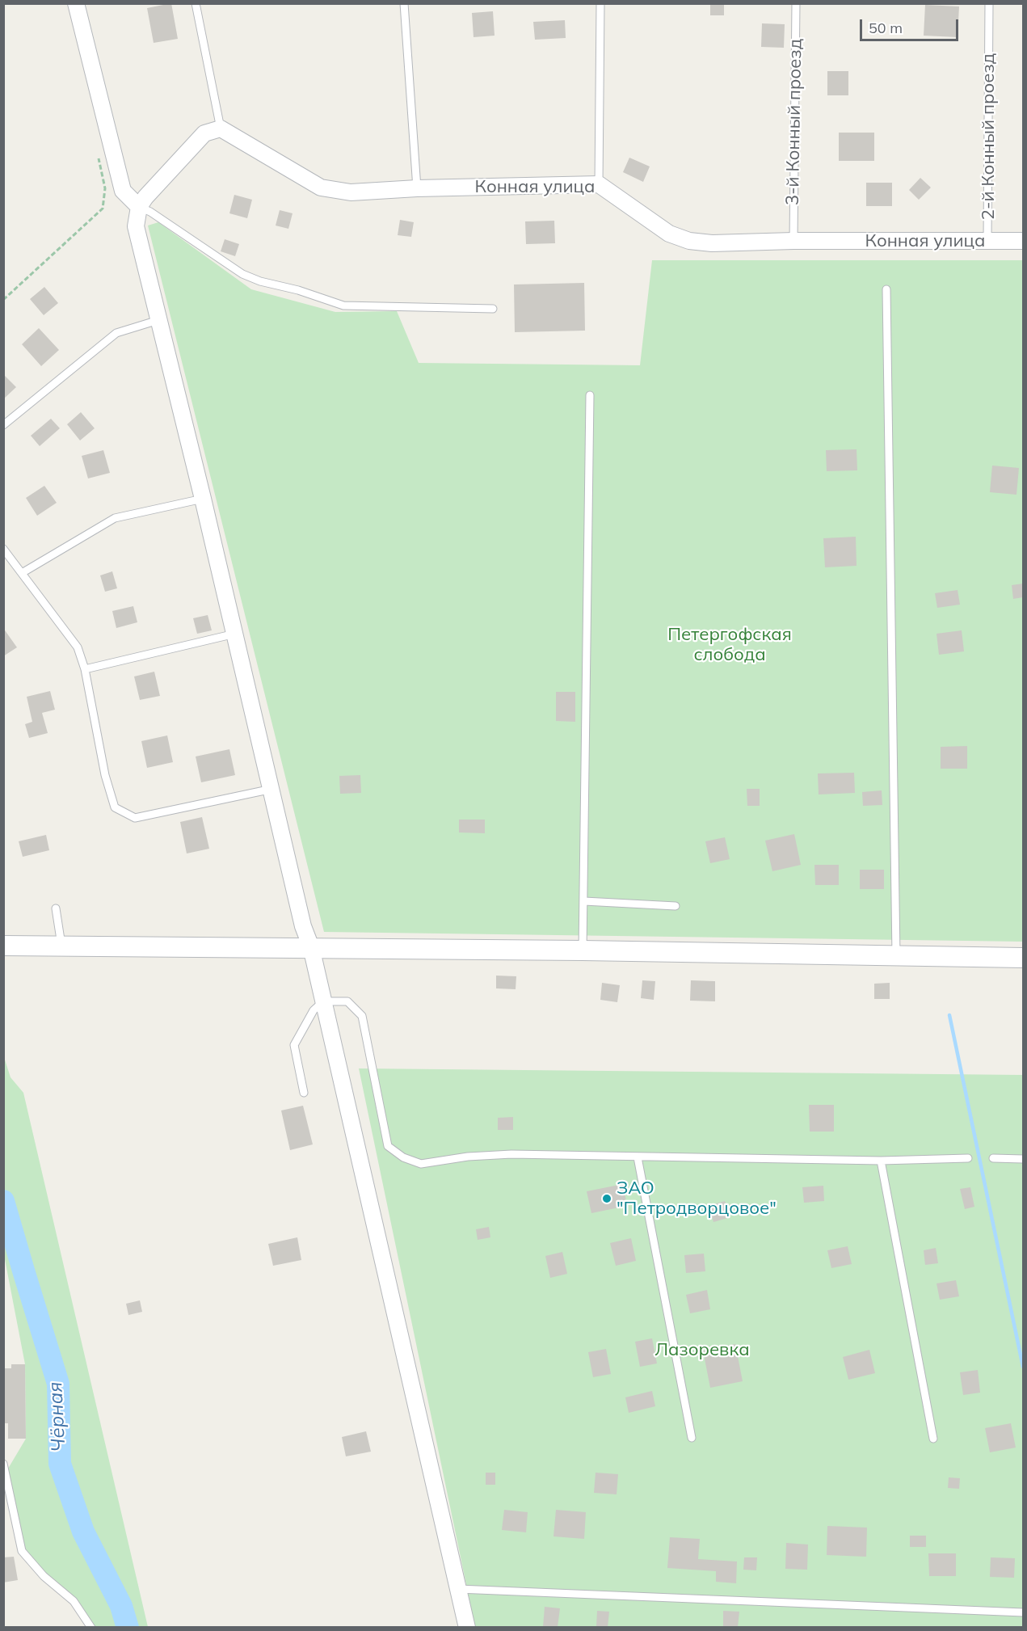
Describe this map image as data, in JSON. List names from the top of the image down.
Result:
{
  "streets": {
    "street": ["Конная улица"],
    "lane": ["3-й Конный проезд", "2-й Конный проезд"]
  },
  "crossings": [
    ["3-й Конный проезд", "Конная улица"],
    ["2-й Конный проезд", "Конная улица"]
  ],
  "water": ["Чёрная"],
  "parks": ["Петергофская слобода", "Лазоревка"],
  "places": ["ЗАО \"Петродворцовое\""],
  "scale_bar": "50 m"
}
